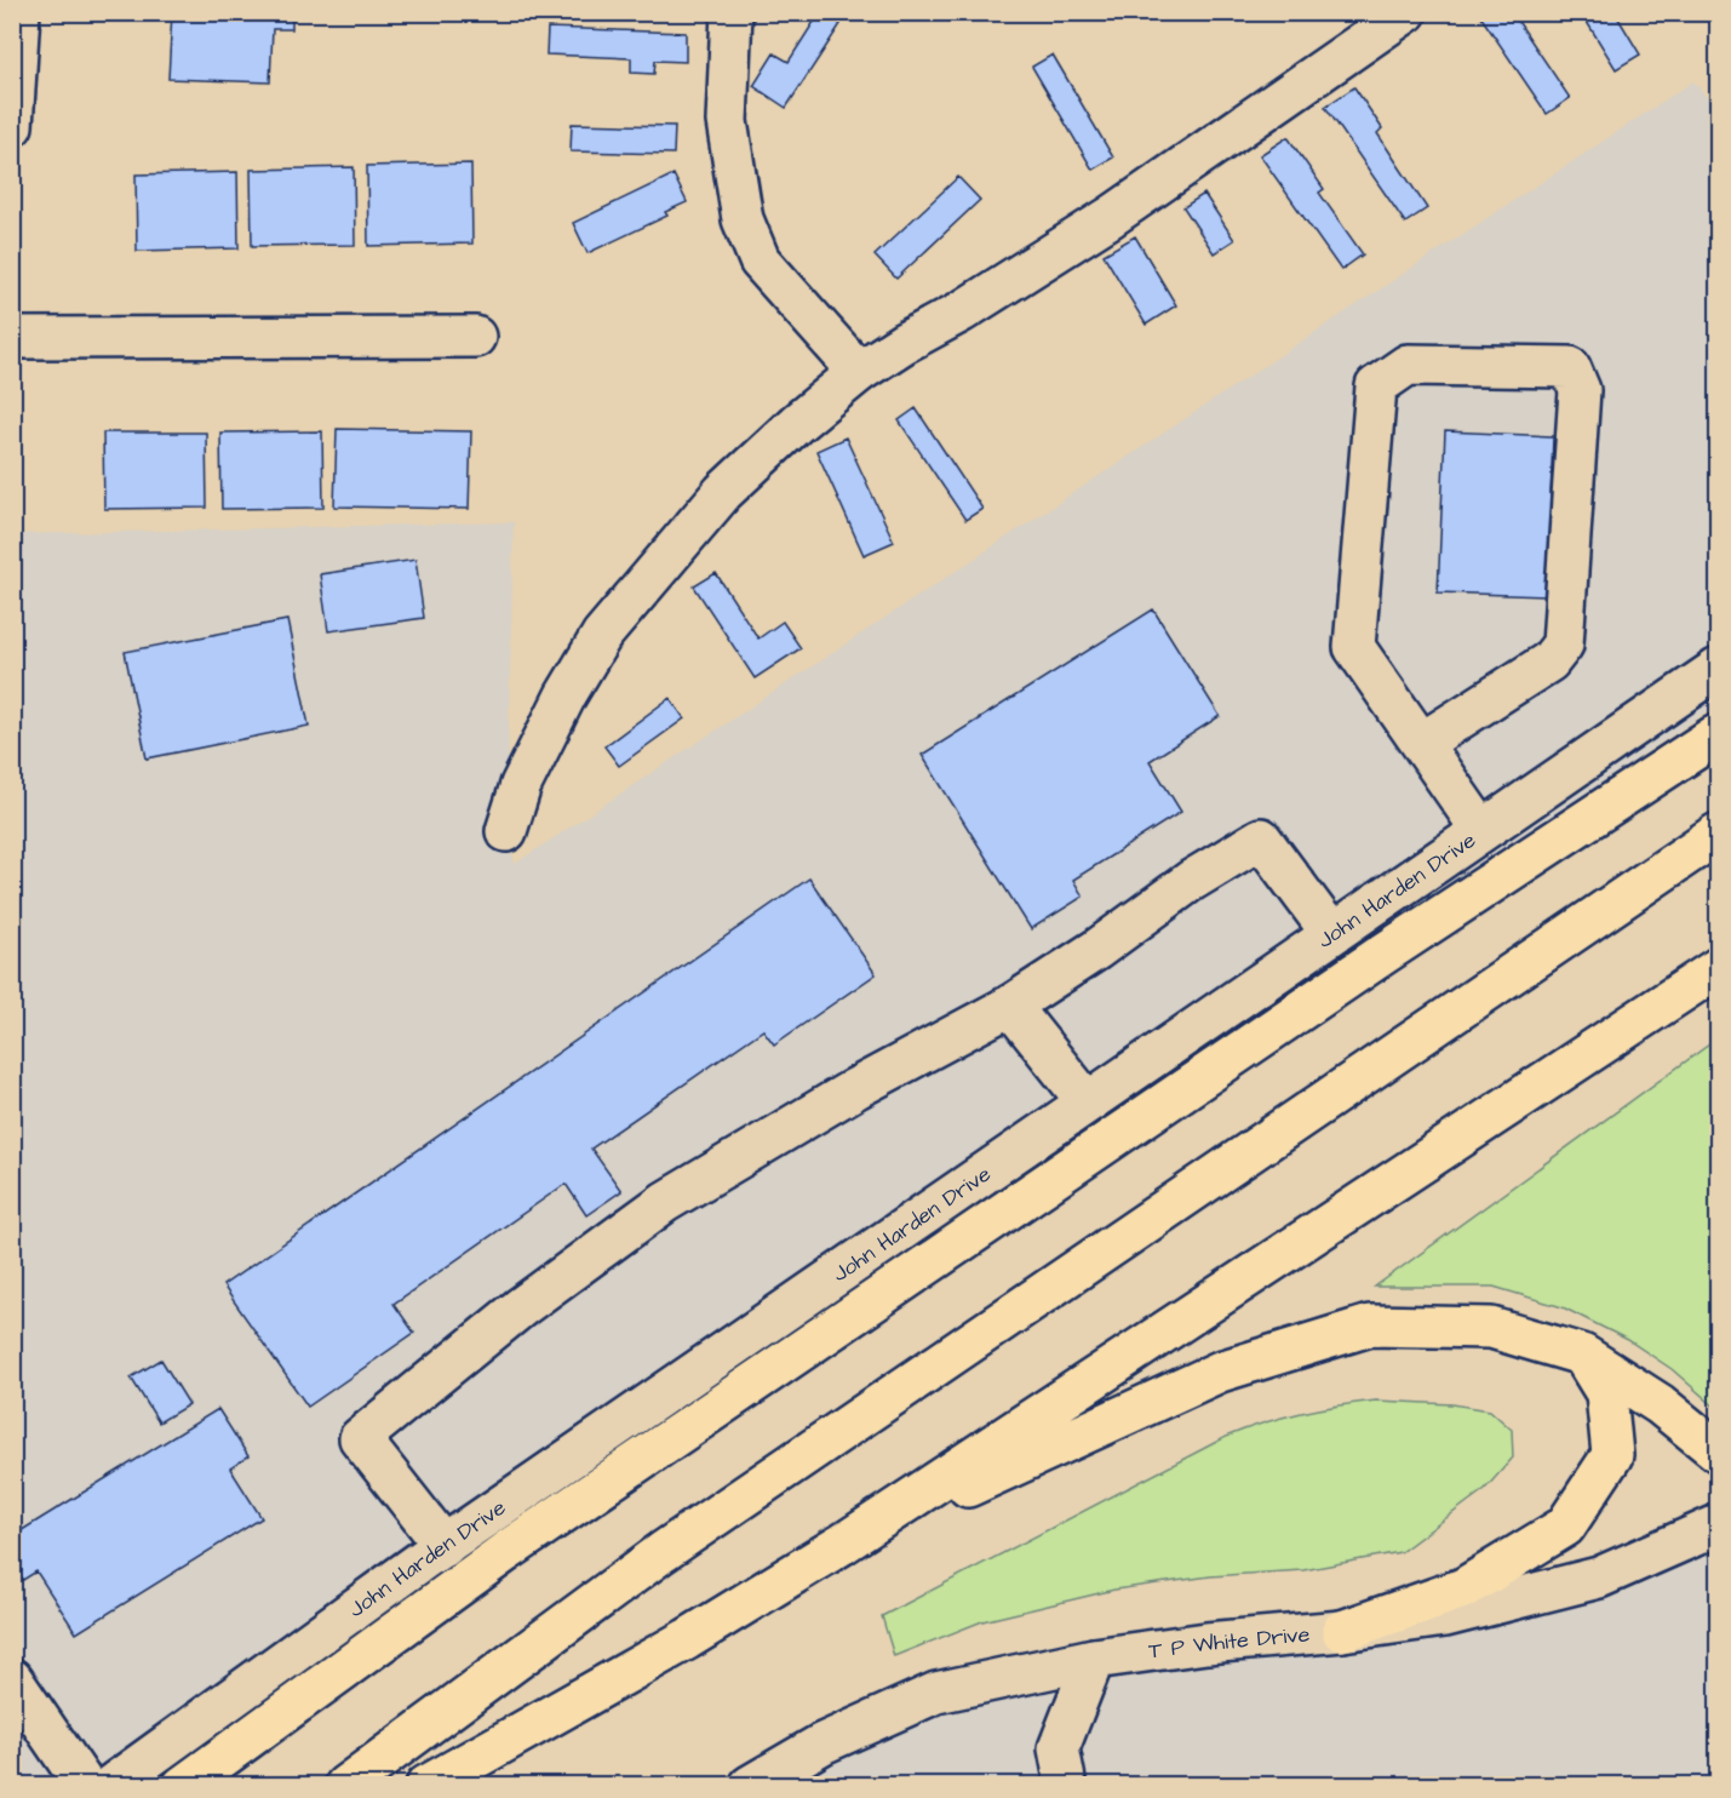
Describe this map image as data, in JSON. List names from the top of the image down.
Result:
{
  "streets": {
    "street": ["John Harden Drive", "T P White Drive"]
  }
}
